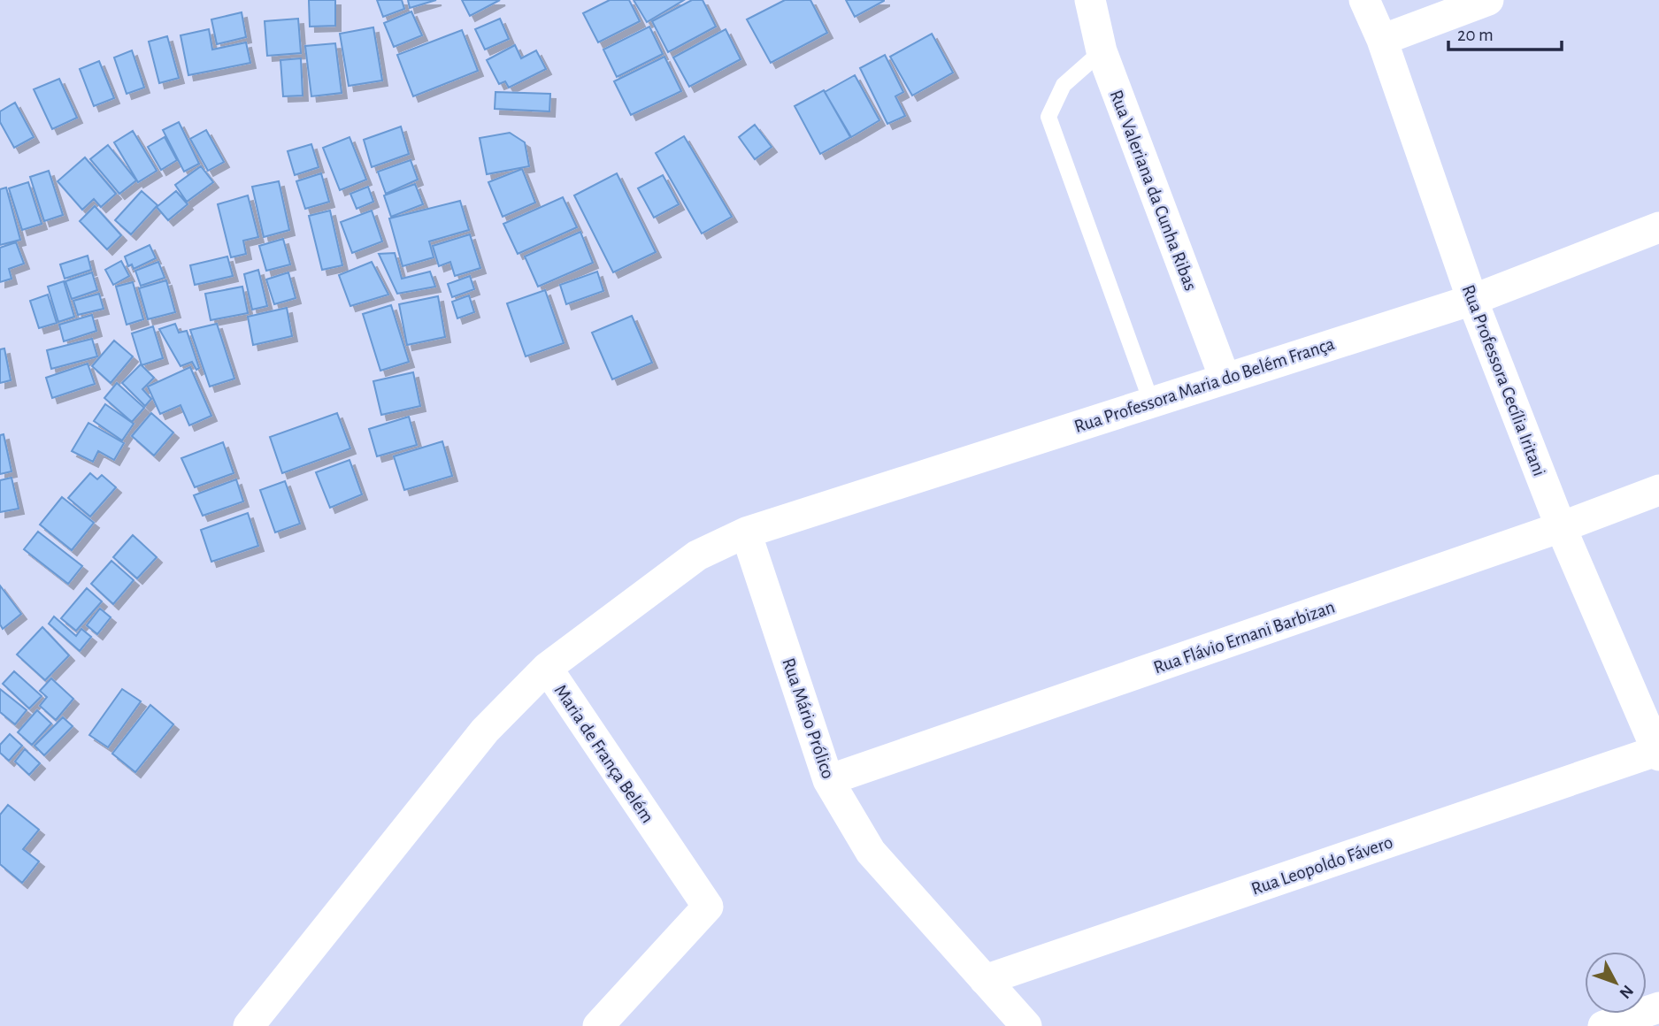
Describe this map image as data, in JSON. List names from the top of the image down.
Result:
{
  "streets": {
    "street": [
      "Rua Valeriana da Cunha Ribas",
      "Rua Professora Cecília Iritani",
      "Rua Professora Maria do Belém França",
      "Rua Flávio Ernani Barbizan",
      "Rua Mário Prólico",
      "Maria de França Belém",
      "Rua Leopoldo Fávero"
    ]
  },
  "crossings": [
    ["Rua Valeriana da Cunha Ribas", "Rua Professora Maria do Belém França"],
    ["Rua Professora Cecília Iritani", "Rua Professora Maria do Belém França"],
    ["Rua Professora Cecília Iritani", "Rua Flávio Ernani Barbizan"],
    ["Rua Professora Cecília Iritani", "Rua Leopoldo Fávero"],
    ["Rua Professora Maria do Belém França", "Rua Mário Prólico"],
    ["Rua Professora Maria do Belém França", "Maria de França Belém"],
    ["Rua Flávio Ernani Barbizan", "Rua Mário Prólico"],
    ["Rua Mário Prólico", "Rua Leopoldo Fávero"]
  ],
  "scale_bar": "20 m",
  "north": "bottom right"
}
